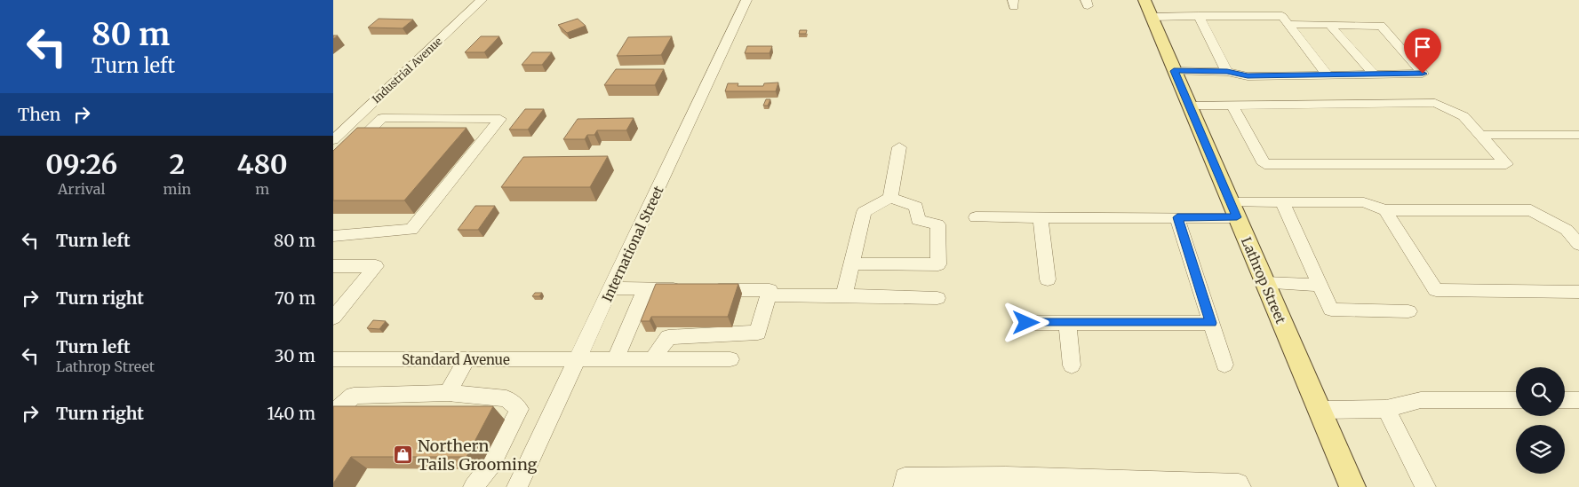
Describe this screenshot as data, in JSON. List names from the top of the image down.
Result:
{
  "streets": {
    "main road": ["Lathrop Street"],
    "street": ["Industrial Avenue", "International Street", "Standard Avenue"]
  },
  "crossings": [
    ["International Street", "Standard Avenue"]
  ],
  "places": {
    "shop": ["Northern Tails Grooming"]
  },
  "page": {
    "turn": ["80 m", "Turn left"],
    "then": "Then",
    "eta": [
      "09:26",
      "Arrival",
      "2",
      "min",
      "480",
      "m"
    ],
    "list": [
      {
        "name": "Turn left",
        "value": "80 m"
      },
      {
        "name": "Turn right",
        "value": "70 m"
      },
      {
        "name": "Turn left",
        "note": "Lathrop Street",
        "value": "30 m"
      },
      {
        "name": "Turn right",
        "value": "140 m"
      }
    ]
  }
}
